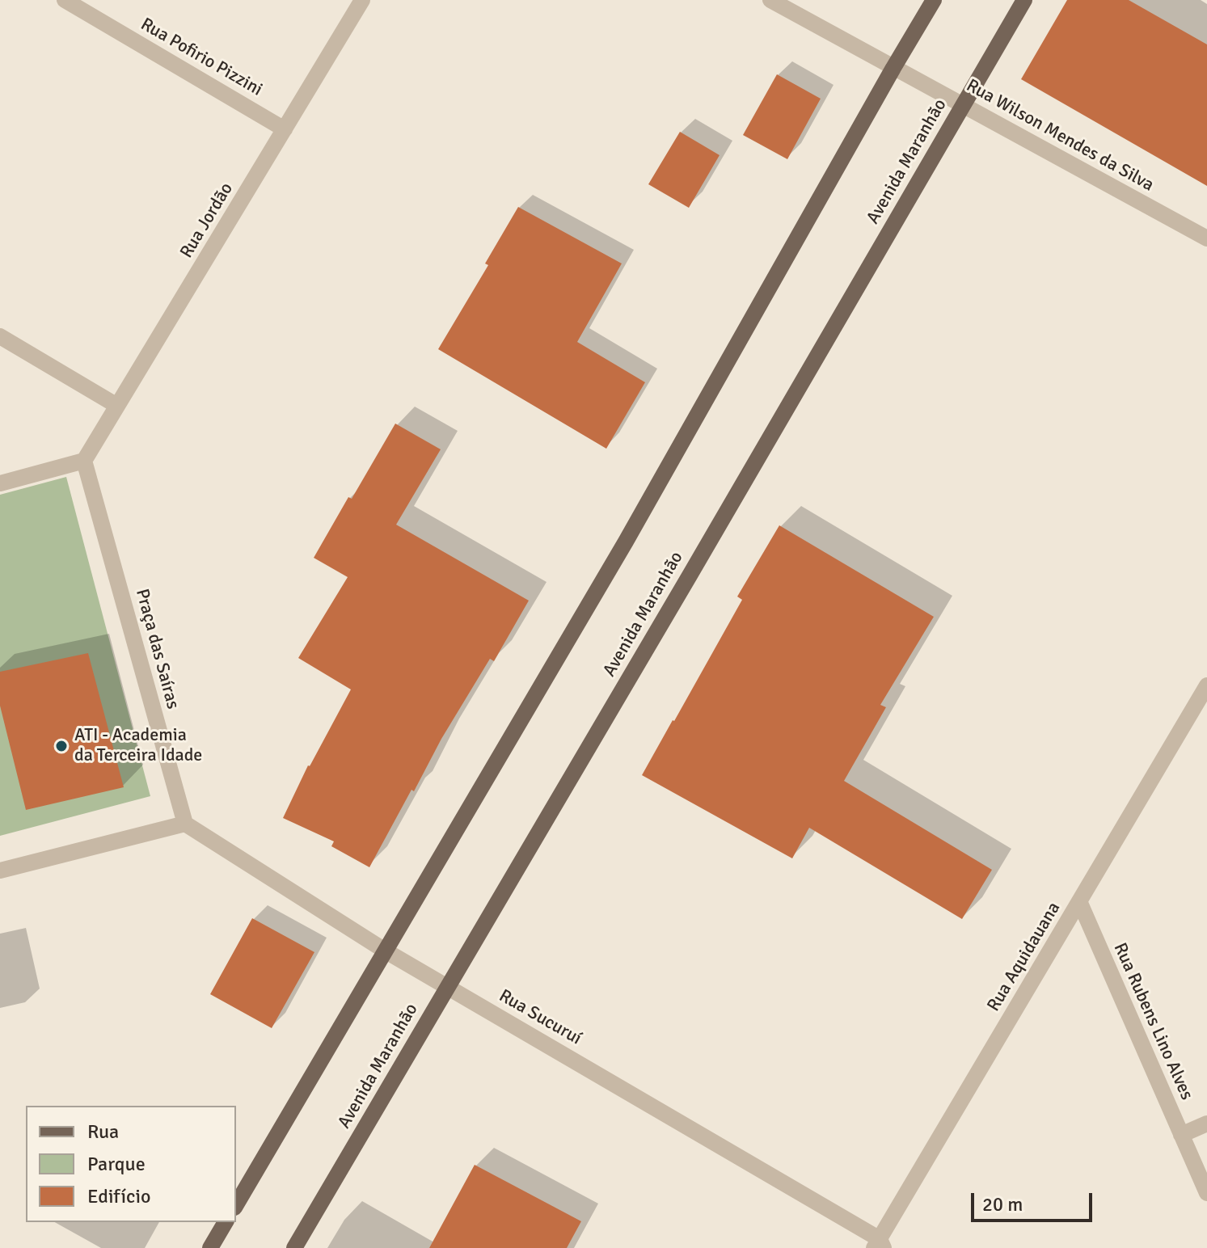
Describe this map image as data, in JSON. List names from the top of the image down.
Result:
{
  "streets": {
    "main road": ["Avenida Maranhão"],
    "street": [
      "Rua Pofirio Pizzini",
      "Rua Wilson Mendes da Silva",
      "Rua Jordão",
      "Praça das Saíras",
      "Rua Aquidauana",
      "Rua Sucuruí",
      "Rua Rubens Lino Alves"
    ]
  },
  "crossings": [
    ["Rua Pofirio Pizzini", "Rua Jordão"],
    ["Rua Wilson Mendes da Silva", "Avenida Maranhão"],
    ["Avenida Maranhão", "Rua Sucuruí"],
    ["Rua Jordão", "Praça das Saíras"],
    ["Praça das Saíras", "Rua Sucuruí"],
    ["Rua Aquidauana", "Rua Sucuruí"],
    ["Rua Aquidauana", "Rua Rubens Lino Alves"]
  ],
  "places": ["ATI - Academia da Terceira Idade"],
  "legend": ["Rua", "Parque", "Edifício"],
  "scale_bar": "20 m"
}
